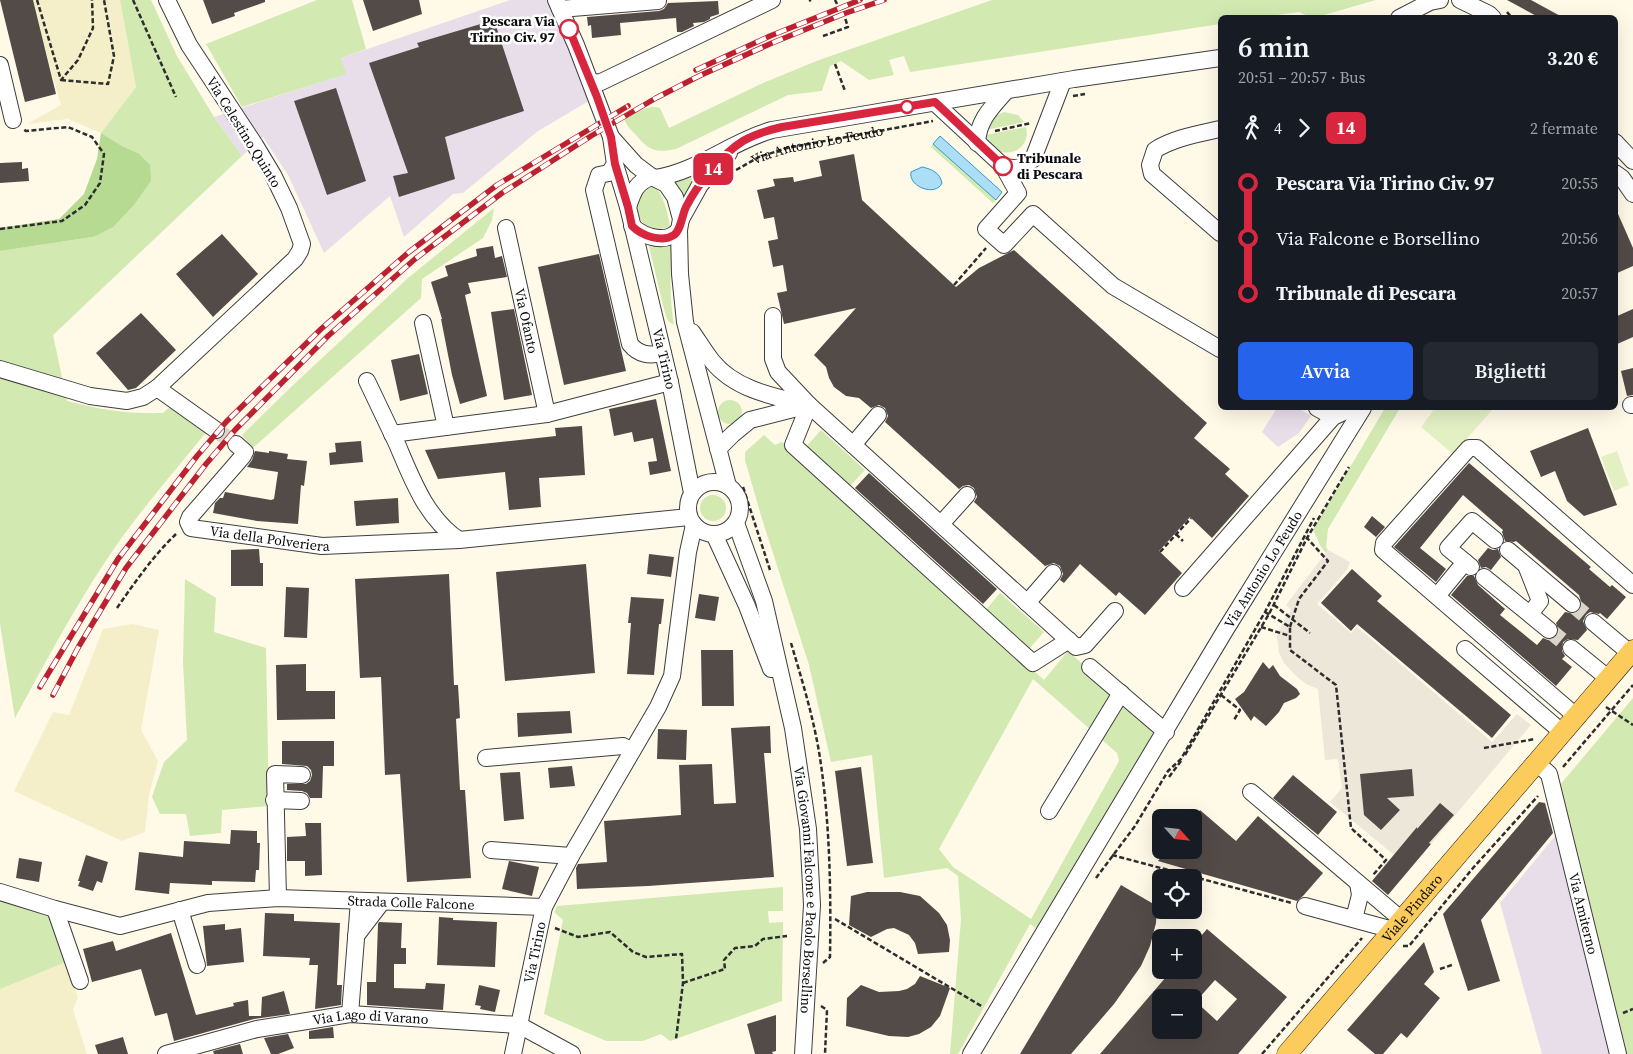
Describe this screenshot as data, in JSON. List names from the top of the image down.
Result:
{
  "streets": {
    "main road": ["Viale Pindaro"],
    "street": [
      "Via Celestino Quinto",
      "Via Antonio Lo Feudo",
      "Via Ofanto",
      "Via Tirino",
      "Via della Polveriera",
      "Via Giovanni Falcone e Paolo Borsellino",
      "Strada Colle Falcone",
      "Via Amiterno",
      "Via Lago di Varano"
    ]
  },
  "crossings": [
    ["Via Antonio Lo Feudo", "Via Tirino"],
    ["Via Tirino", "Via della Polveriera"],
    ["Via Tirino", "Via Giovanni Falcone e Paolo Borsellino"],
    ["Via Tirino", "Strada Colle Falcone"],
    ["Via Tirino", "Via Lago di Varano"],
    ["Via della Polveriera", "Via Giovanni Falcone e Paolo Borsellino"],
    ["Viale Pindaro", "Via Amiterno"]
  ],
  "places": ["Pescara Via Tirino Civ. 97", "Tribunale di Pescara"],
  "lines": ["bus line 14"],
  "north": "bottom right",
  "page": {
    "on_map": "14",
    "heading": ["6 min", "20:51 – 20:57 · Bus", "3.20 €"],
    "legs": ["4", "14", "2 fermate"],
    "list": [
      {
        "name": "Pescara Via Tirino Civ. 97",
        "value": "20:55"
      },
      {
        "name": "Via Falcone e Borsellino",
        "value": "20:56"
      },
      {
        "name": "Tribunale di Pescara",
        "value": "20:57"
      }
    ],
    "buttons": ["Avvia", "Biglietti"],
    "map_buttons": ["+", "−"]
  }
}
